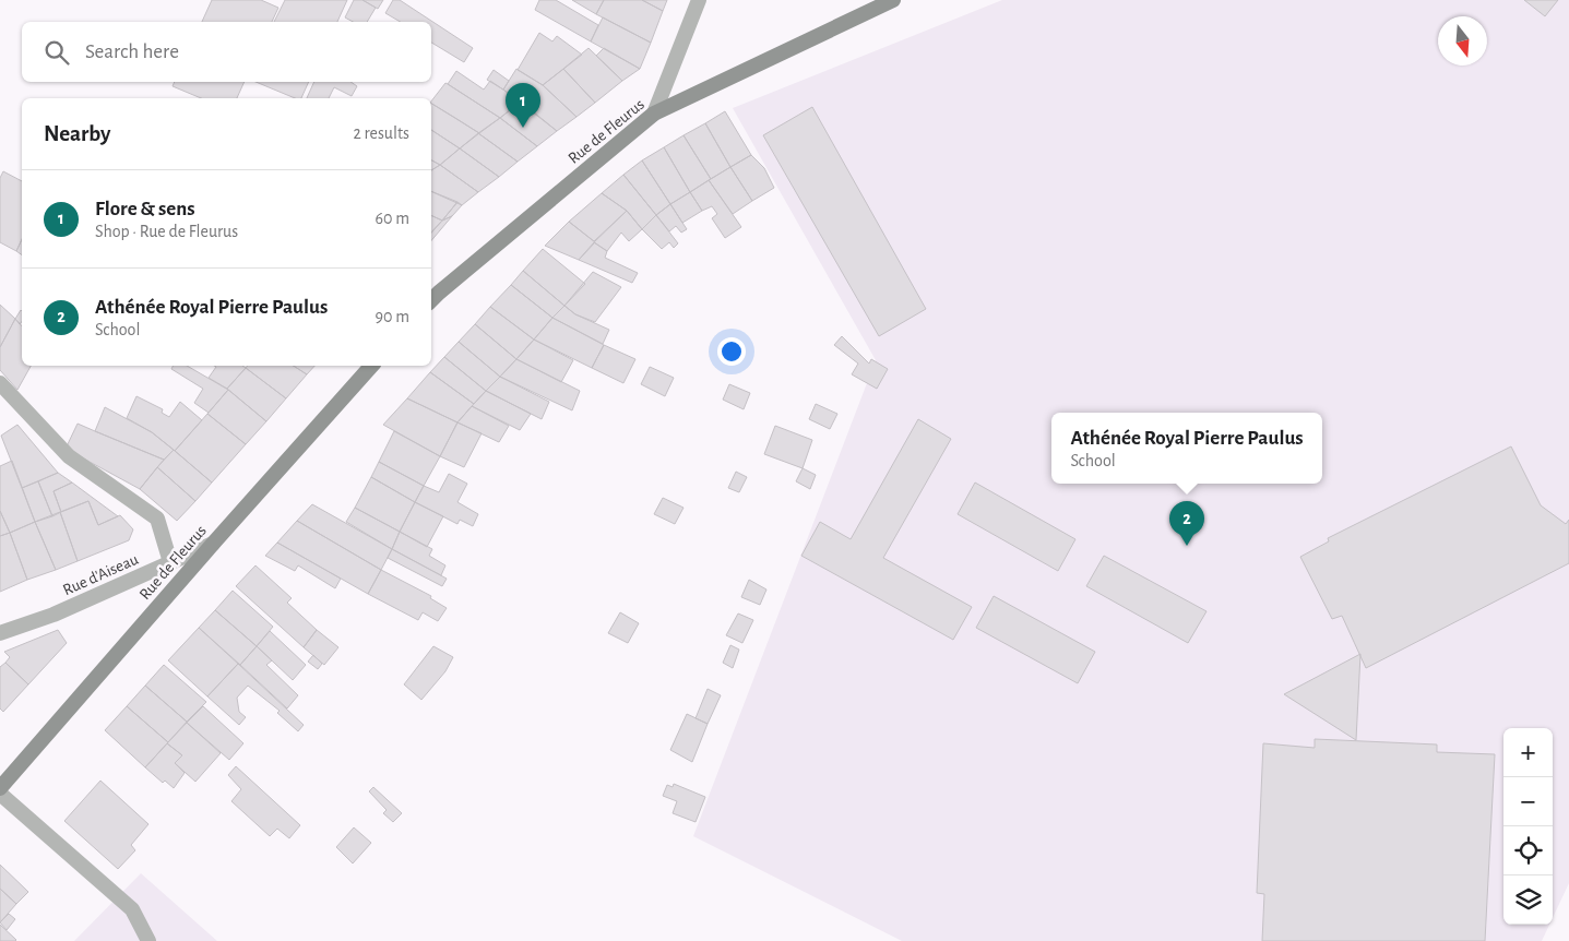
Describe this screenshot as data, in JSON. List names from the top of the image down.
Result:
{
  "streets": {
    "main road": ["Rue de Fleurus"],
    "street": ["Rue d'Aiseau"]
  },
  "crossings": [
    ["Rue de Fleurus", "Rue d'Aiseau"]
  ],
  "north": "bottom",
  "page": {
    "search": "Search here",
    "pins": ["1", "2"],
    "heading": ["Nearby", "2 results"],
    "list": [
      {
        "mark": "1",
        "name": "Flore & sens",
        "note": "Shop · Rue de Fleurus",
        "value": "60 m"
      },
      {
        "mark": "2",
        "name": "Athénée Royal Pierre Paulus",
        "note": "School",
        "value": "90 m"
      }
    ],
    "popup": ["Athénée Royal Pierre Paulus", "School"],
    "map_buttons": ["+", "−"]
  }
}
